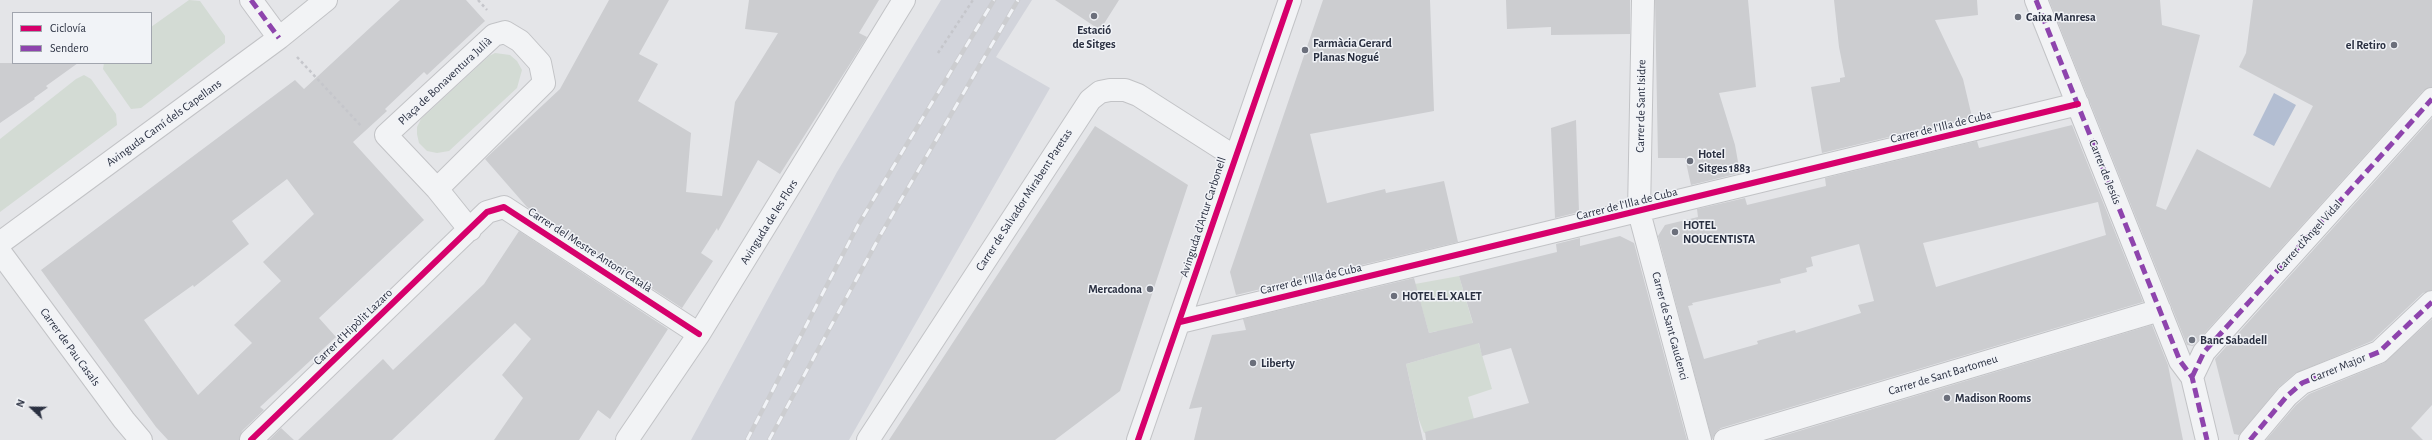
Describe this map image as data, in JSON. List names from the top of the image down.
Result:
{
  "streets": {
    "street": [
      "Plaça de Bonaventura Julià",
      "Carrer de Sant Isidre",
      "Avinguda Camí dels Capellans",
      "Carrer de l'Illa de Cuba",
      "Carrer de Jesús",
      "Carrer de Salvador Mirabent Paretas",
      "Avinguda d'Artur Carbonell",
      "Avinguda de les Flors",
      "Carrer d'Àngel Vidal",
      "Carrer del Mestre Antoni Català",
      "Carrer de Sant Gaudenci",
      "Carrer d'Hipòlit Lazaro",
      "Carrer de Pau Casals",
      "Carrer Major",
      "Carrer de Sant Bartomeu"
    ]
  },
  "crossings": [
    ["Carrer de Sant Isidre", "Carrer de l'Illa de Cuba"],
    ["Carrer de Sant Isidre", "Carrer de Sant Gaudenci"],
    ["Carrer de l'Illa de Cuba", "Carrer de Jesús"],
    ["Carrer de l'Illa de Cuba", "Avinguda d'Artur Carbonell"],
    ["Carrer de l'Illa de Cuba", "Carrer de Sant Gaudenci"],
    ["Carrer de Jesús", "Carrer d'Àngel Vidal"],
    ["Carrer de Jesús", "Carrer de Sant Bartomeu"],
    ["Carrer de Salvador Mirabent Paretas", "Avinguda d'Artur Carbonell"],
    ["Avinguda de les Flors", "Carrer del Mestre Antoni Català"],
    ["Carrer del Mestre Antoni Català", "Carrer d'Hipòlit Lazaro"]
  ],
  "places": [
    "Estació de Sitges",
    "Caixa Manresa",
    "el Retiro",
    "Farmàcia Gerard Planas Nogué",
    "Hotel Sitges 1883",
    "HOTEL NOUCENTISTA",
    "Mercadona",
    "HOTEL EL XALET",
    "Banc Sabadell",
    "Liberty",
    "Madison Rooms"
  ],
  "legend": ["Ciclovía", "Sendero"],
  "north": "left"
}
